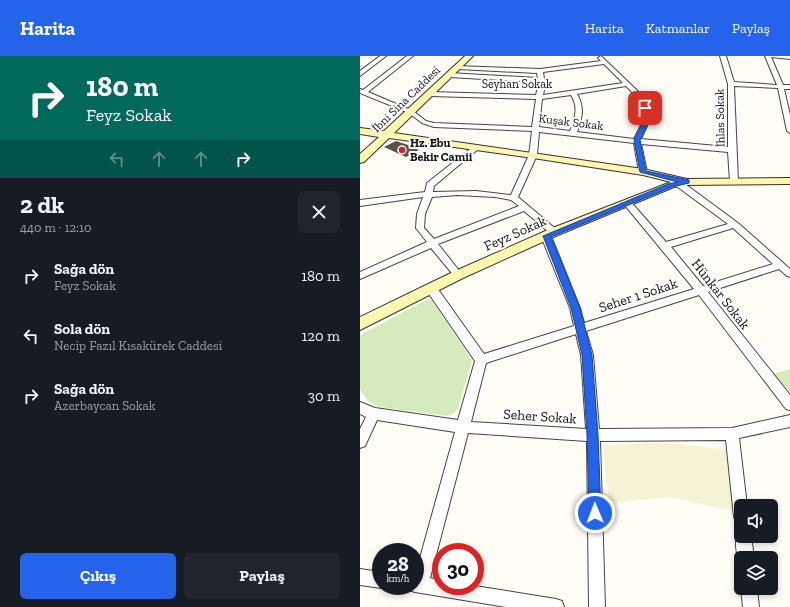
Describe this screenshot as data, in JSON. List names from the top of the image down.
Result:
{
  "streets": {
    "street": [
      "Seyhan Sokak",
      "İbni Sina Caddesi",
      "İhlas Sokak",
      "Kuşak Sokak",
      "Feyz Sokak",
      "Hünkar Sokak",
      "Seher 1 Sokak",
      "Seher Sokak"
    ]
  },
  "crossings": [
    ["Seyhan Sokak", "İbni Sina Caddesi"],
    ["İbni Sina Caddesi", "Kuşak Sokak"],
    ["İhlas Sokak", "Kuşak Sokak"],
    ["Feyz Sokak", "Hünkar Sokak"],
    ["Hünkar Sokak", "Seher 1 Sokak"]
  ],
  "places": ["Hz. Ebu Bekir Camii"],
  "page": {
    "header": "Harita",
    "nav": ["Harita", "Katmanlar", "Paylaş"],
    "turn": ["180 m", "Feyz Sokak"],
    "heading": ["2 dk", "440 m · 12:10"],
    "list": [
      {
        "name": "Sağa dön",
        "note": "Feyz Sokak",
        "value": "180 m"
      },
      {
        "name": "Sola dön",
        "note": "Necip Fazıl Kısakürek Caddesi",
        "value": "120 m"
      },
      {
        "name": "Sağa dön",
        "note": "Azerbaycan Sokak",
        "value": "30 m"
      }
    ],
    "speed": "28 km/h",
    "limit": "30",
    "buttons": ["Çıkış", "Paylaş"]
  }
}
